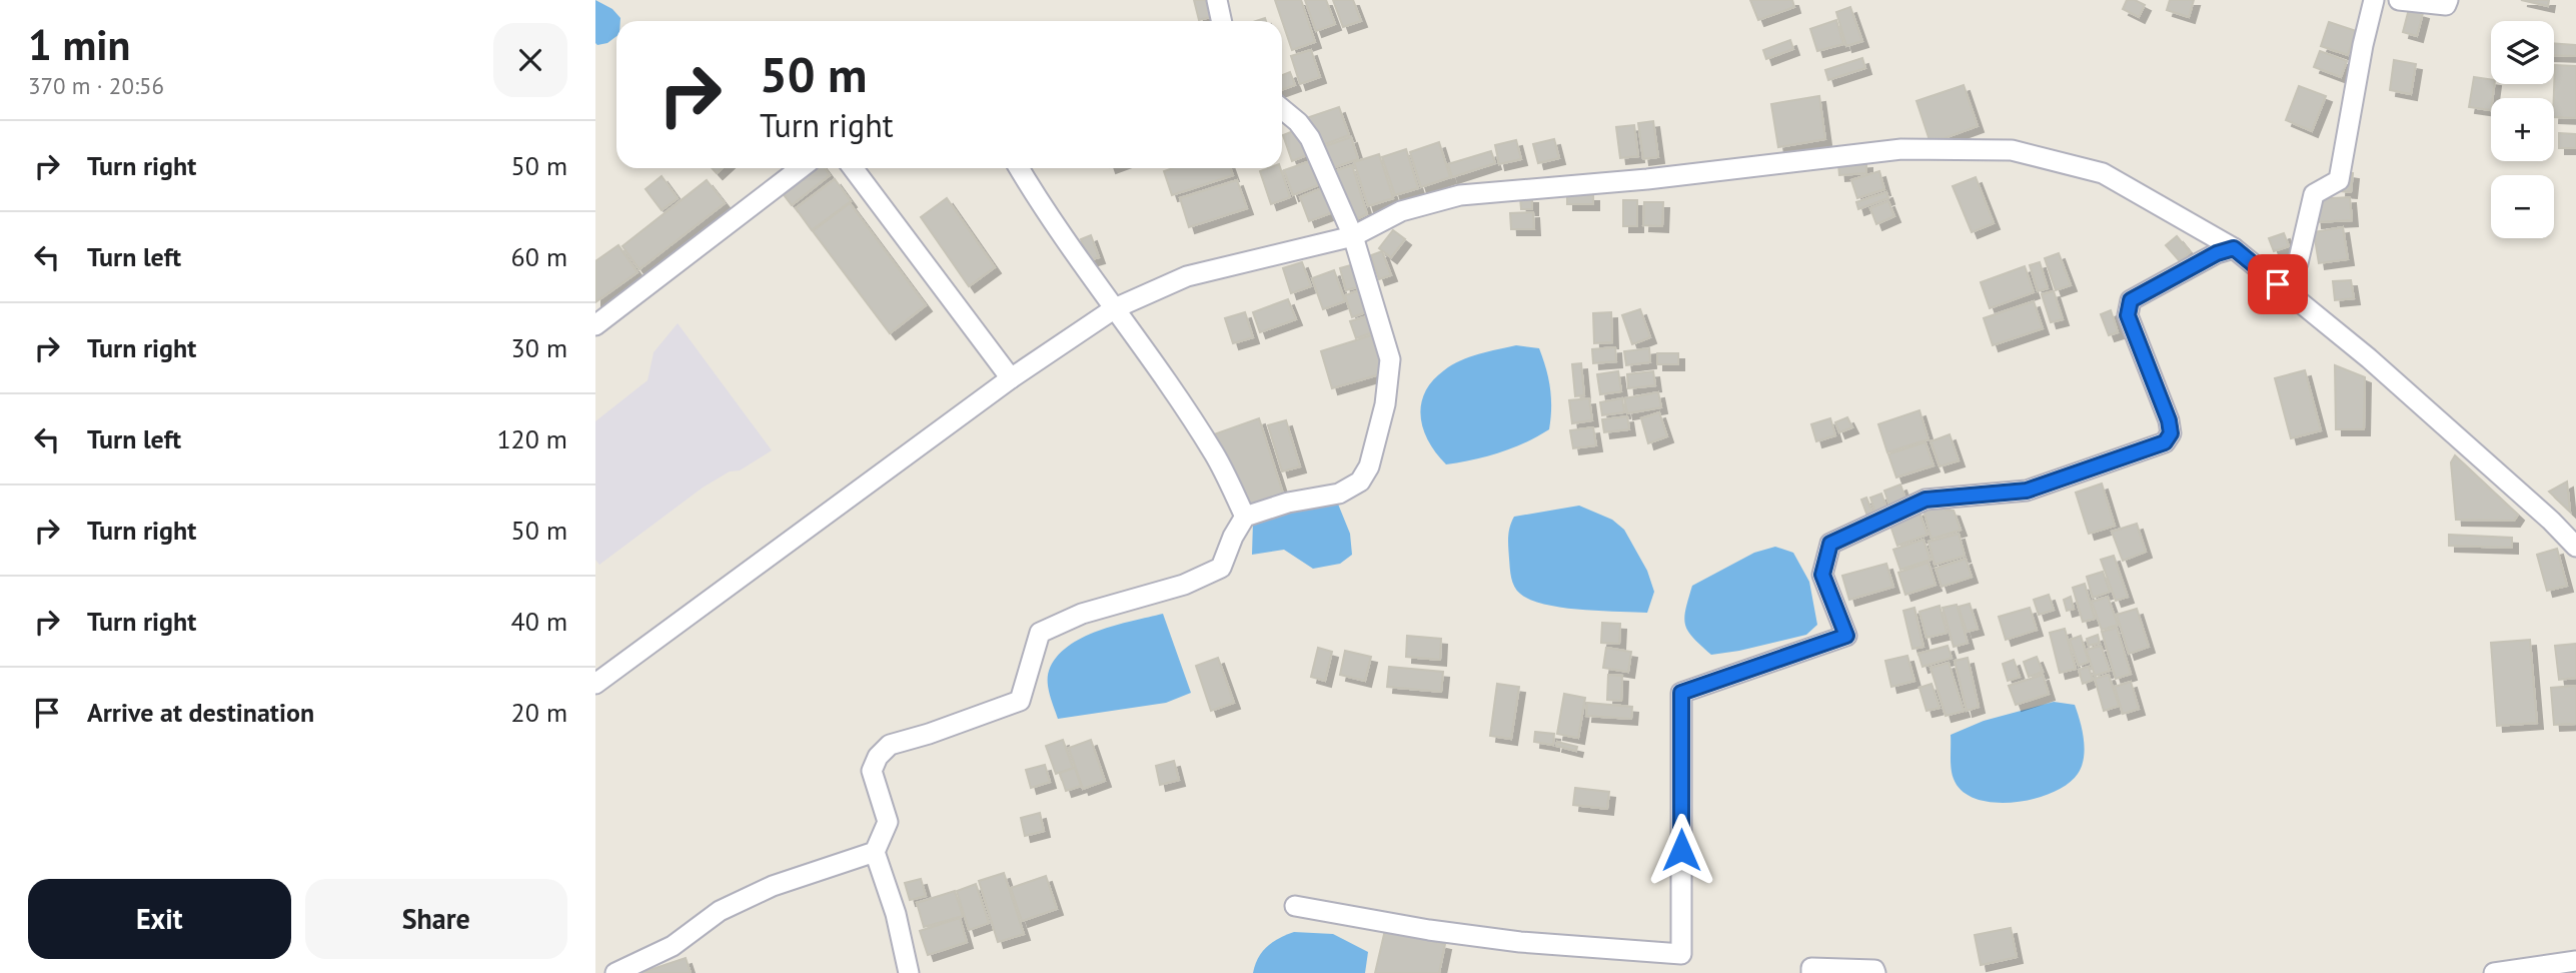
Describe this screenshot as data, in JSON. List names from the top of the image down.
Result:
{
  "page": {
    "heading": ["1 min", "370 m · 20:56"],
    "map_buttons": ["+", "−"],
    "turn": ["50 m", "Turn right"],
    "list": [
      {
        "name": "Turn right",
        "value": "50 m"
      },
      {
        "name": "Turn left",
        "value": "60 m"
      },
      {
        "name": "Turn right",
        "value": "30 m"
      },
      {
        "name": "Turn left",
        "value": "120 m"
      },
      {
        "name": "Turn right",
        "value": "50 m"
      },
      {
        "name": "Turn right",
        "value": "40 m"
      },
      {
        "name": "Arrive at destination",
        "value": "20 m"
      }
    ],
    "buttons": ["Exit", "Share"]
  }
}
